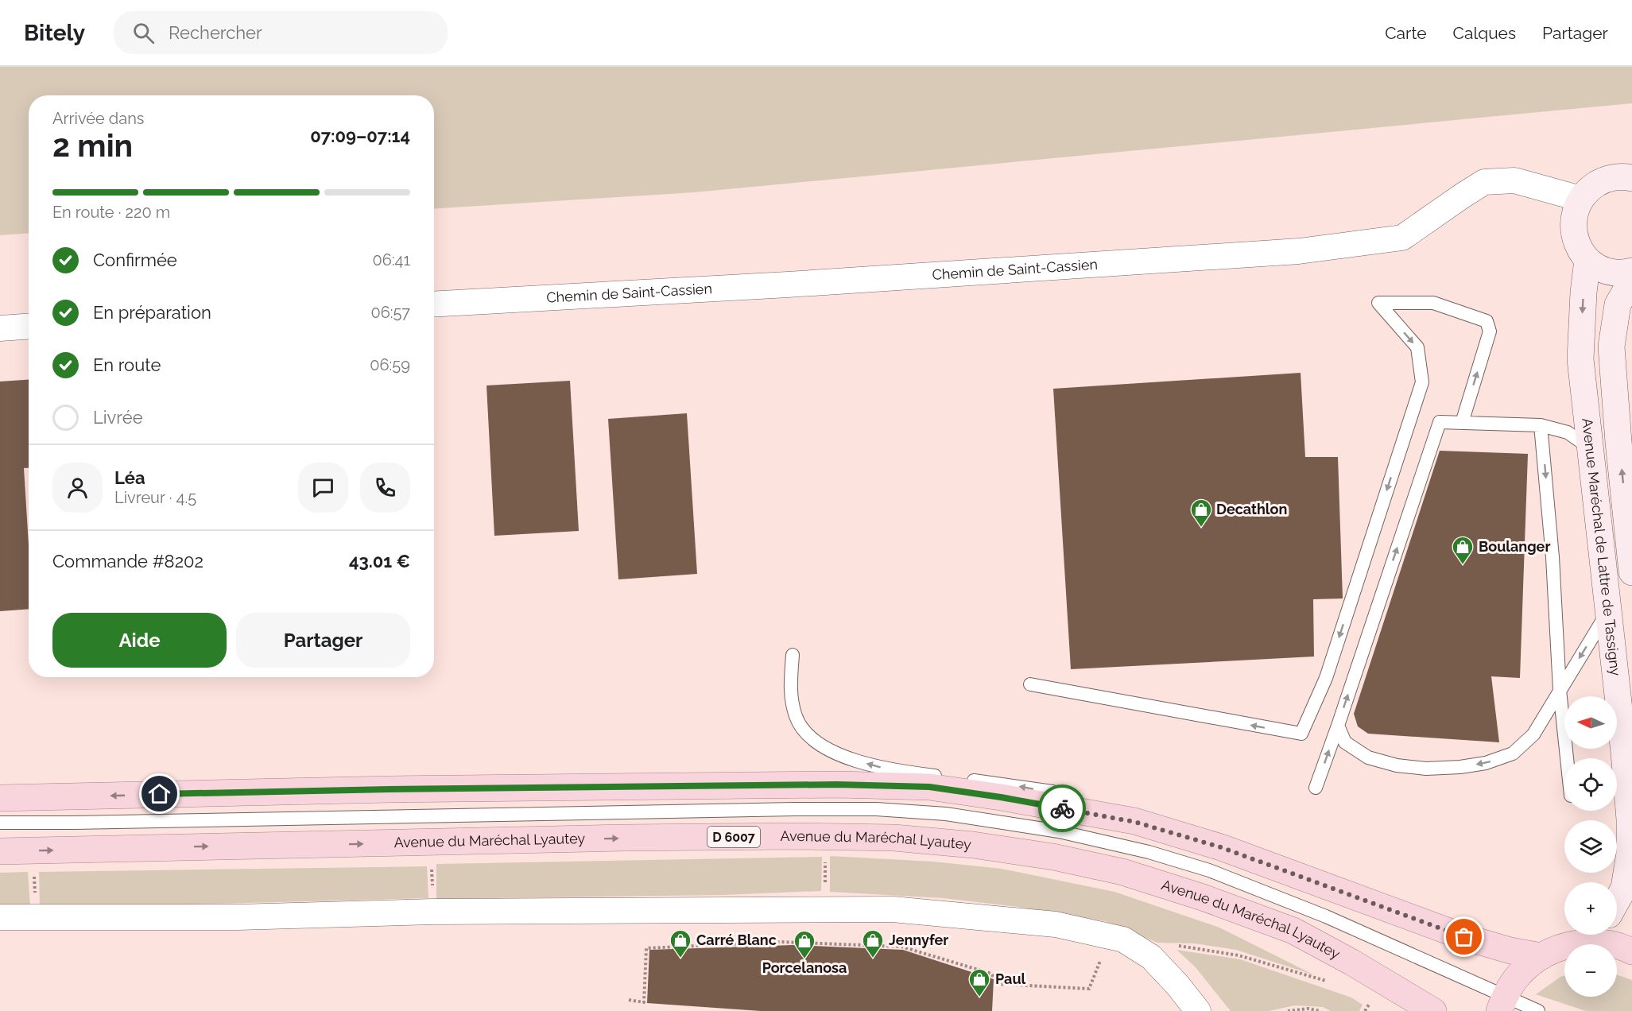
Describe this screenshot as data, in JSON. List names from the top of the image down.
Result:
{
  "streets": {
    "main road": ["Avenue Maréchal de Lattre de Tassigny", "D 6007", "Avenue du Maréchal Lyautey"],
    "street": ["Chemin de Saint-Cassien"]
  },
  "places": {
    "shop": [
      "Decathlon",
      "Boulanger",
      "Carré Blanc",
      "Jennyfer",
      "Porcelanosa",
      "Paul"
    ]
  },
  "north": "left",
  "page": {
    "header": "Bitely",
    "search": "Rechercher",
    "nav": ["Carte", "Calques", "Partager"],
    "heading": ["2 min", "Arrivée dans", "07:09–07:14"],
    "panel": [
      "Léa",
      "Livreur · 4.5",
      "Commande #8202",
      "43.01 €"
    ],
    "bar": "En route · 220 m",
    "list": [
      ["Confirmée", "06:41"],
      ["En préparation", "06:57"],
      ["En route", "06:59"],
      "Livrée"
    ],
    "buttons": ["Aide", "Partager"],
    "map_buttons": ["+", "−"]
  }
}
